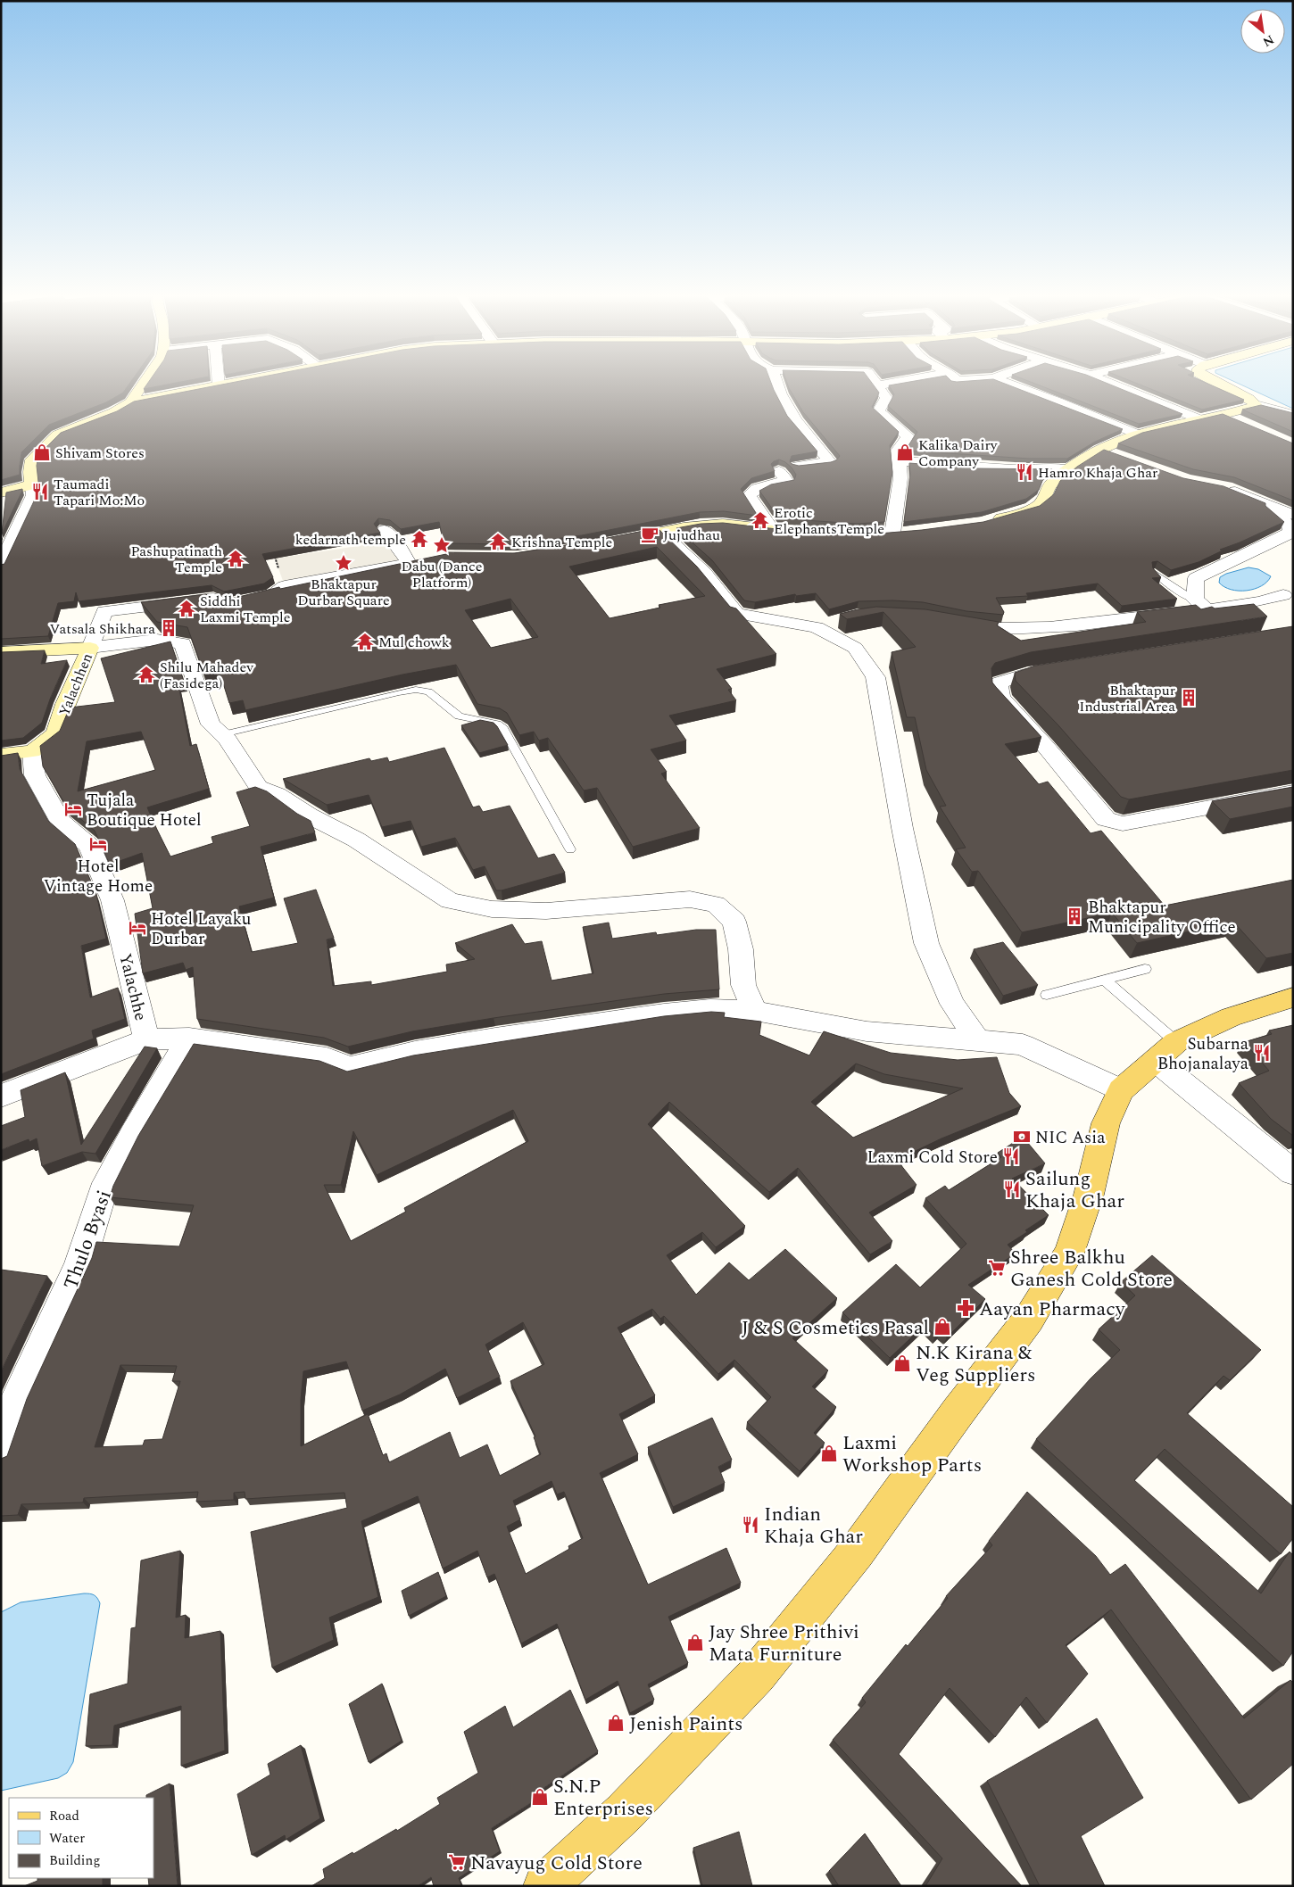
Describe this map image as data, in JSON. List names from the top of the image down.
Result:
{
  "streets": {
    "main road": ["Yalachhen"],
    "street": ["Yalachhe", "Thulo Byasi"]
  },
  "crossings": [
    ["Yalachhen", "Yalachhe"]
  ],
  "places": {
    "shop": [
      "Shivam Stores",
      "Kalika Dairy Company",
      "J & S Cosmetics Pasal",
      "N.K Kirana & Veg Suppliers",
      "Laxmi Workshop Parts",
      "Jay Shree Prithivi Mata Furniture",
      "Jenish Paints",
      "S.N.P Enterprises"
    ],
    "restaurant": [
      "Hamro Khaja Ghar",
      "Taumadi Tapari Mo:Mo",
      "Subarna Bhojanalaya",
      "Laxmi Cold Store",
      "Sailung Khaja Ghar",
      "Indian Khaja Ghar"
    ],
    "temple": [
      "Erotic ElephantsTemple",
      "kedarnath temple",
      "Krishna Temple",
      "Pashupatinath Temple",
      "Siddhi Laxmi Temple",
      "Mul chowk",
      "Shilu Mahadev (Fasidega)"
    ],
    "cafe": ["Jujudhau"],
    "place": ["Dabu (Dance Platform)", "Bhaktapur Durbar Square"],
    "building": ["Vatsala Shikhara", "Bhaktapur Industrial Area", "Bhaktapur Municipality Office"],
    "hotel": ["Tujala Boutique Hotel", "Hotel Vintage Home", "Hotel Layaku Durbar"],
    "bank": ["NIC Asia"],
    "supermarket": ["Shree Balkhu Ganesh Cold Store", "Navayug Cold Store"],
    "pharmacy": ["Aayan Pharmacy"]
  },
  "legend": ["Road", "Water", "Building"],
  "north": "bottom right"
}
